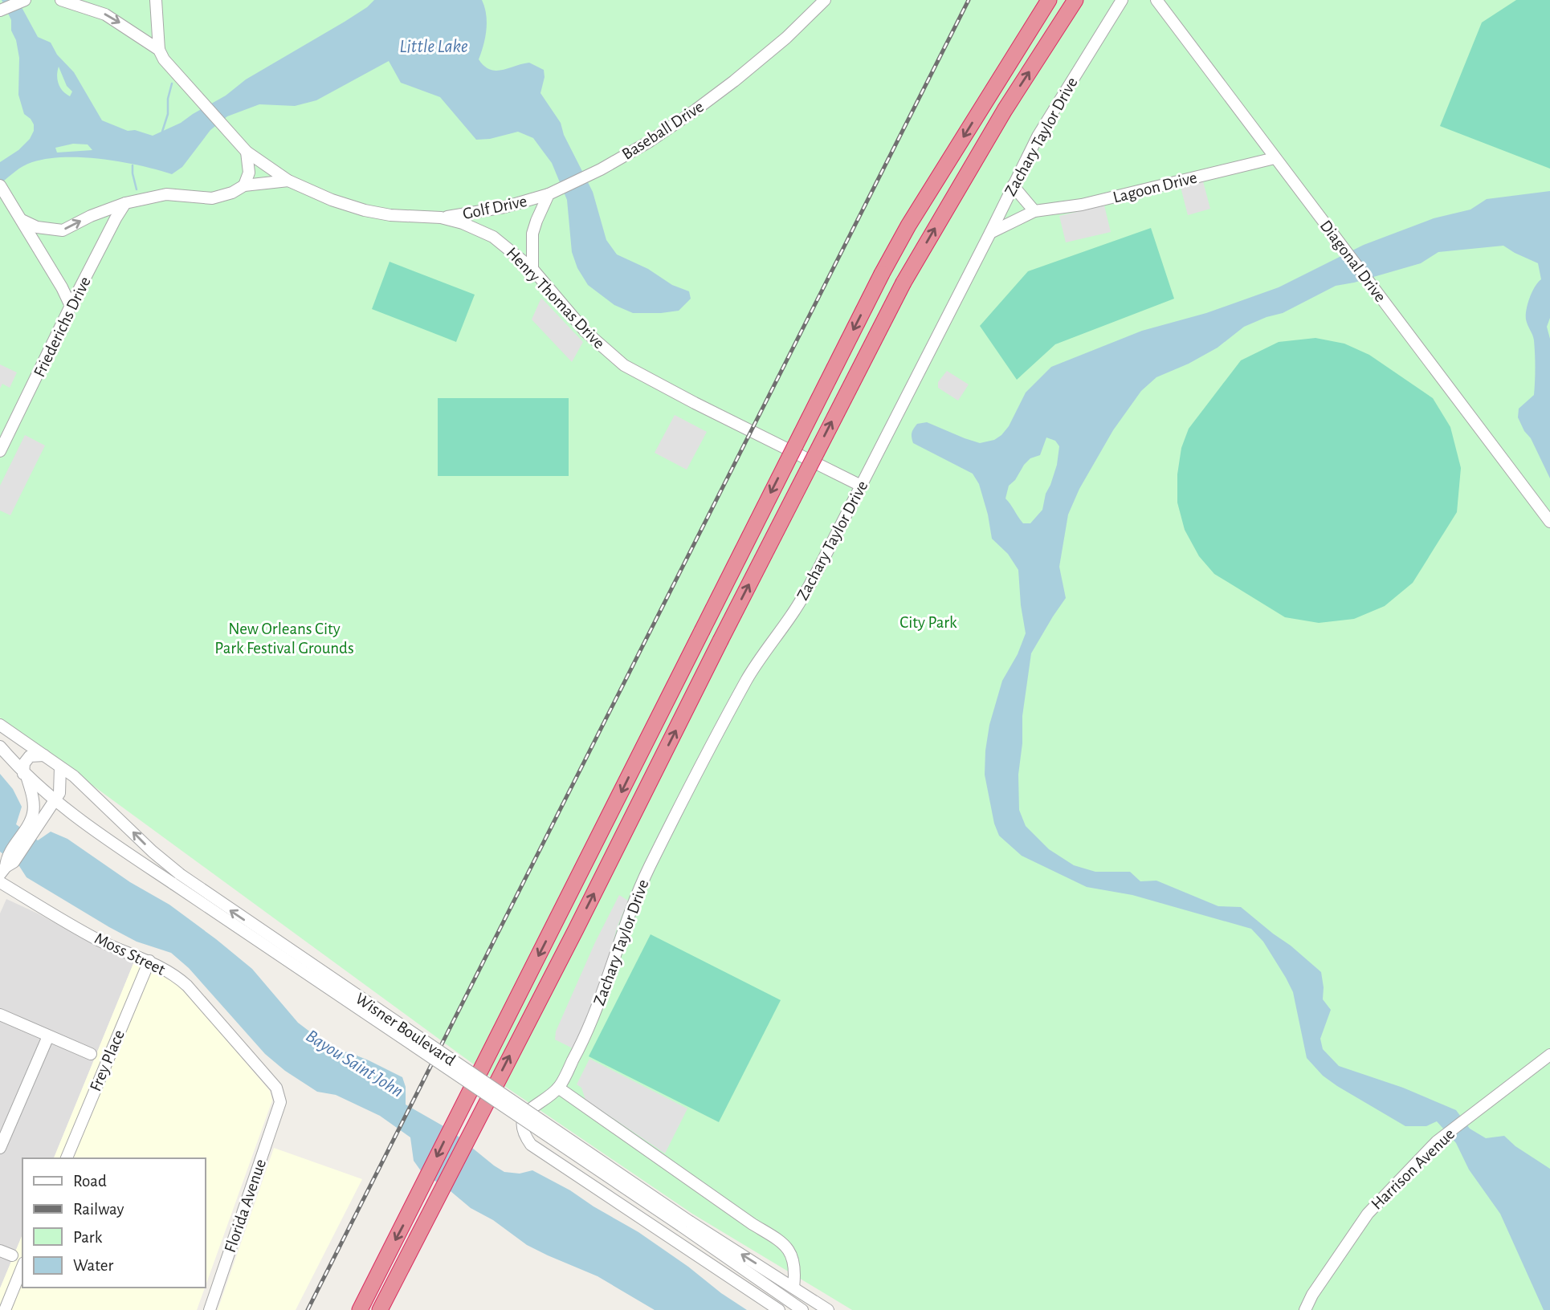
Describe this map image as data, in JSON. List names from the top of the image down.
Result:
{
  "streets": {
    "street": [
      "Baseball Drive",
      "Zachary Taylor Drive",
      "Lagoon Drive",
      "Golf Drive",
      "Diagonal Drive",
      "Henry Thomas Drive",
      "Friederichs Drive",
      "Moss Street",
      "Wisner Boulevard",
      "Frey Place",
      "Harrison Avenue",
      "Florida Avenue"
    ]
  },
  "crossings": [
    ["Baseball Drive", "Golf Drive"],
    ["Zachary Taylor Drive", "Lagoon Drive"],
    ["Zachary Taylor Drive", "Henry Thomas Drive"],
    ["Lagoon Drive", "Diagonal Drive"],
    ["Golf Drive", "Henry Thomas Drive"],
    ["Moss Street", "Frey Place"],
    ["Moss Street", "Florida Avenue"]
  ],
  "water": ["Little Lake", "Bayou Saint John"],
  "parks": ["City Park", "New Orleans City Park Festival Grounds"],
  "legend": [
    "Road",
    "Railway",
    "Park",
    "Water"
  ]
}
